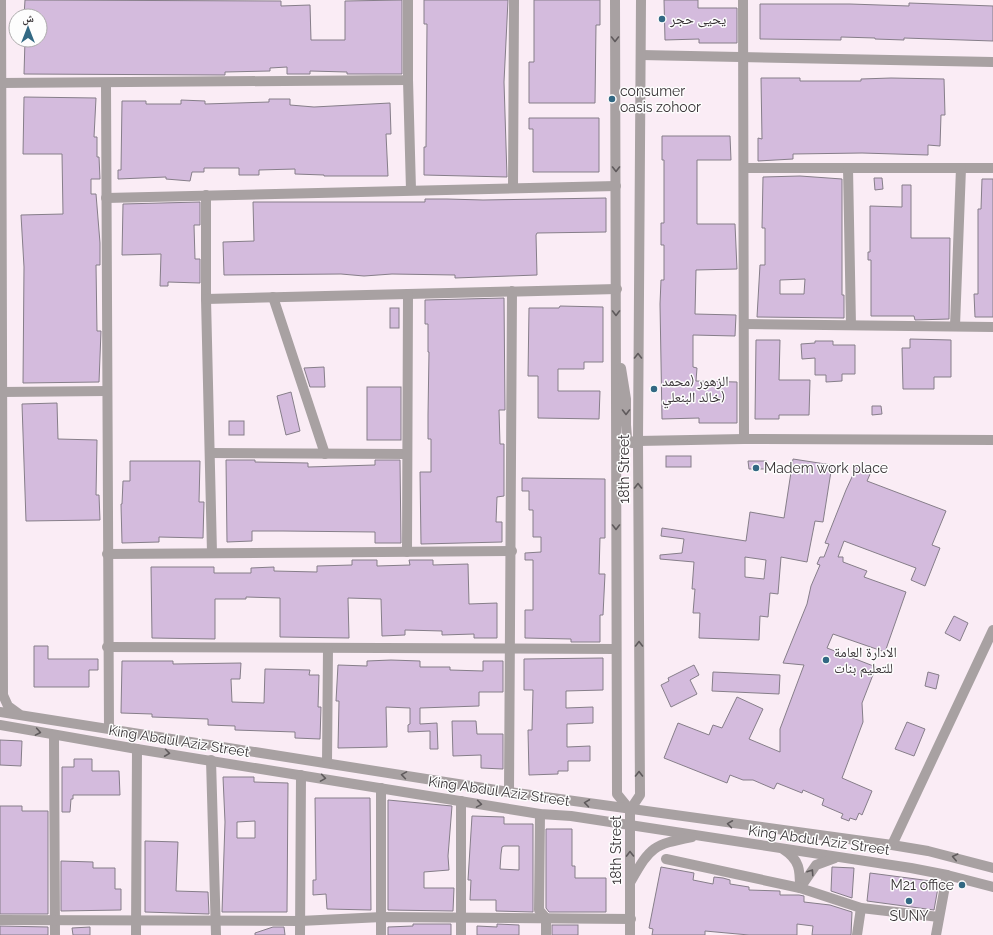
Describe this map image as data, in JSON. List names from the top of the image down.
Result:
{
  "streets": {
    "street": ["18th Street", "King Abdul Aziz Street"]
  },
  "crossings": [
    ["18th Street", "King Abdul Aziz Street"]
  ],
  "places": [
    "يحيى حجر",
    "consumer oasis zohoor",
    "الزهور (محمد خالد البنعلي)",
    "Madem work place",
    "الادارة العامة للتعليم بنات",
    "M21 office",
    "SUNY"
  ],
  "north": "top"
}
